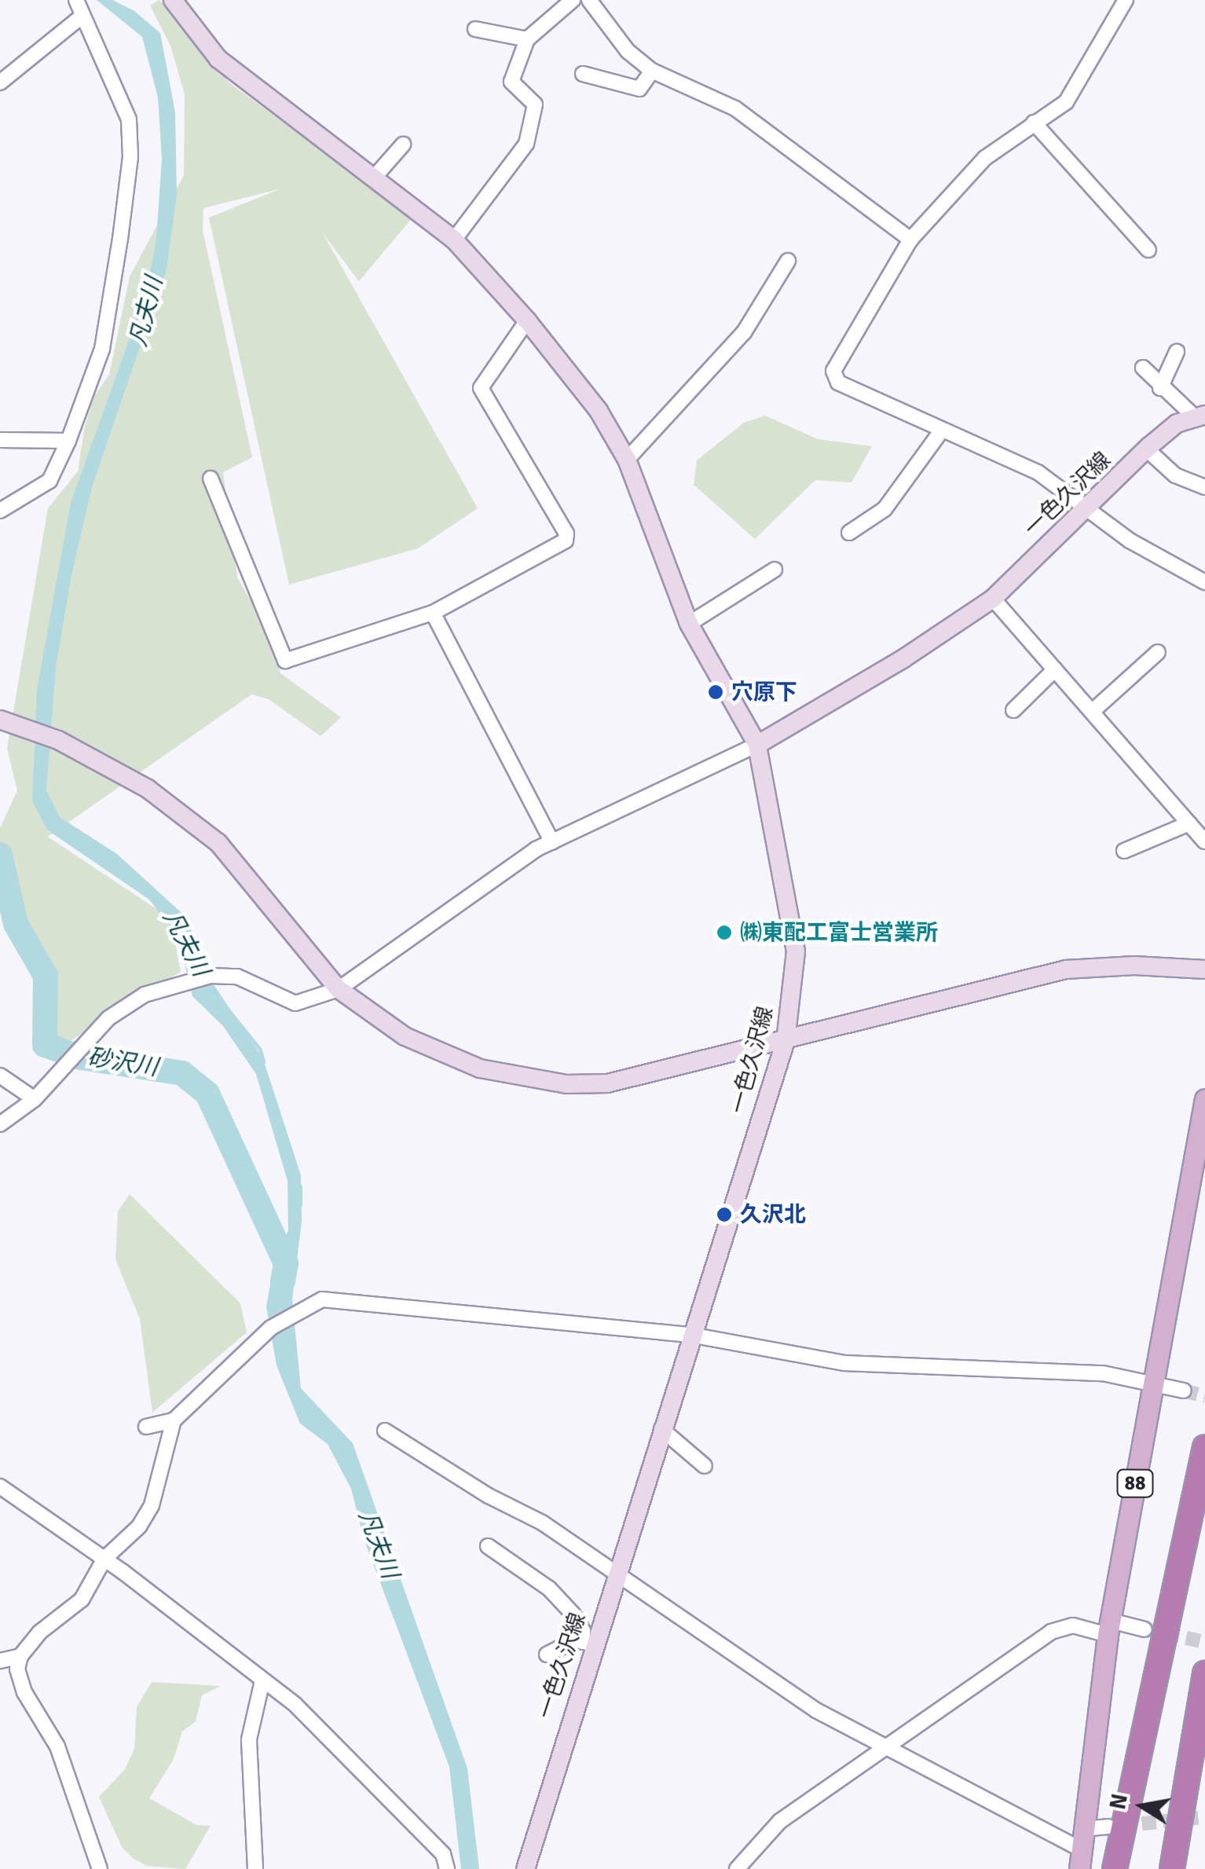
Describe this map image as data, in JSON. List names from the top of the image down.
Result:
{
  "streets": {
    "main road": ["88"],
    "street": ["一色久沢線"]
  },
  "water": ["凡夫川", "砂沢川"],
  "places": ["穴原下", "㈱東配工富士営業所", "久沢北"],
  "north": "left"
}
